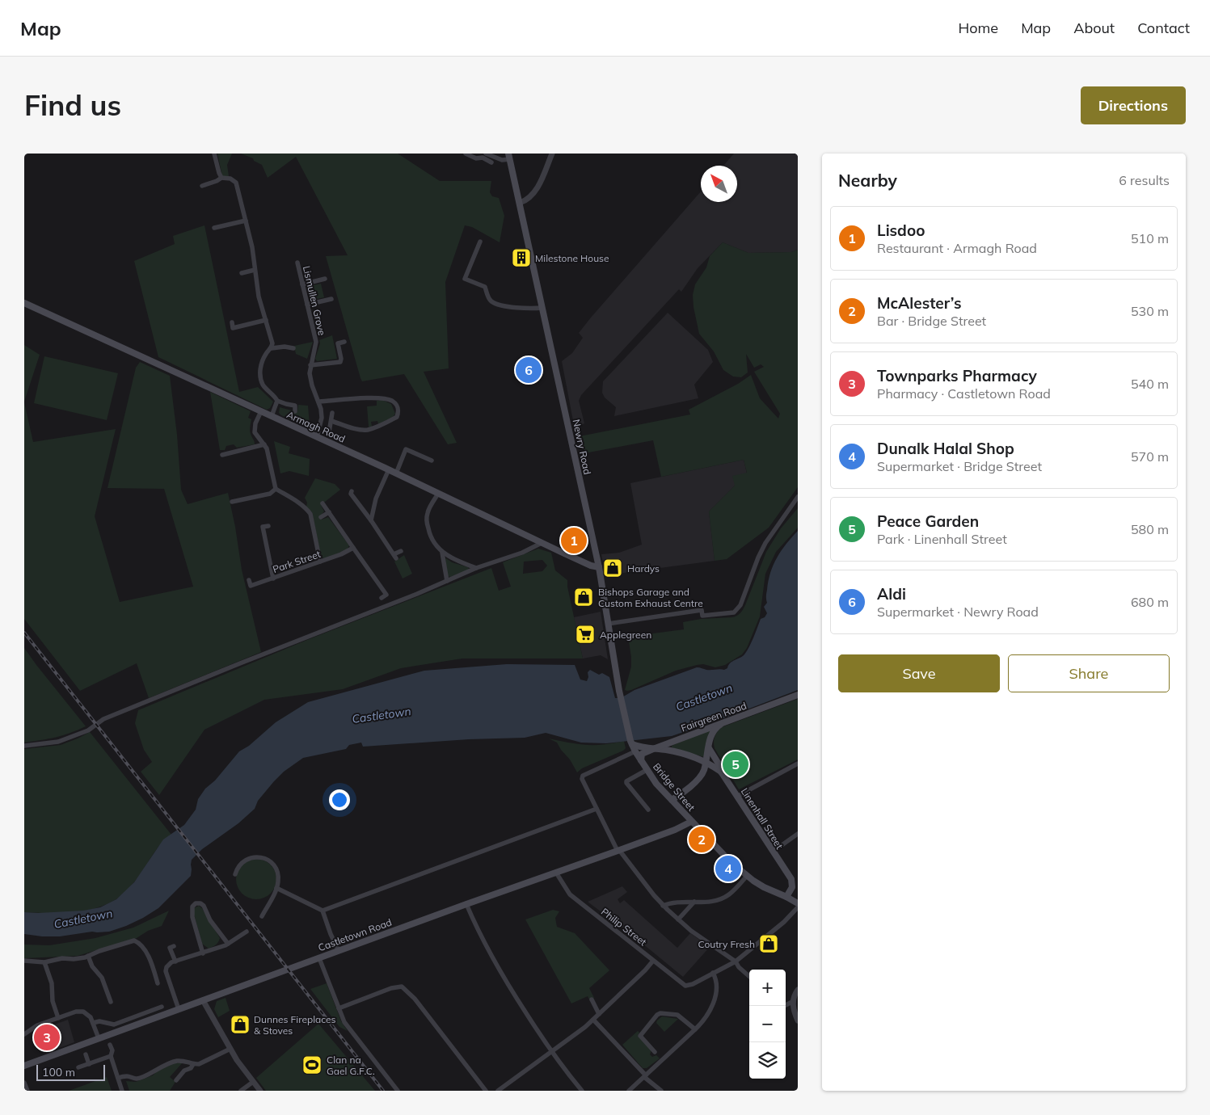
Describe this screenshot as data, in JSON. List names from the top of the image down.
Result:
{
  "streets": {
    "main road": [
      "Armagh Road",
      "Newry Road",
      "Fairgreen Road",
      "Bridge Street",
      "Linenhall Street",
      "Castletown Road"
    ],
    "street": ["Lismullen Grove", "Park Street", "Philip Street"]
  },
  "crossings": [
    ["Lismullen Grove", "Armagh Road"],
    ["Armagh Road", "Newry Road"],
    ["Newry Road", "Bridge Street"],
    ["Fairgreen Road", "Bridge Street"],
    ["Fairgreen Road", "Linenhall Street"],
    ["Bridge Street", "Linenhall Street"],
    ["Bridge Street", "Castletown Road"],
    ["Philip Street", "Castletown Road"]
  ],
  "water": ["Castletown"],
  "places": {
    "building": ["Milestone House"],
    "shop": [
      "Hardys",
      "Bishops Garage and Custom Exhaust Centre",
      "Coutry Fresh",
      "Dunnes Fireplaces & Stoves"
    ],
    "supermarket": ["Applegreen"],
    "sports": ["Clan na Gael G.F.C."]
  },
  "scale_bar": "100 m",
  "north": "top left",
  "page": {
    "header": "Map",
    "nav": [
      "Home",
      "Map",
      "About",
      "Contact"
    ],
    "buttons": [
      "Directions",
      ["Save", "Share"]
    ],
    "title": "Find us",
    "heading": ["Nearby", "6 results"],
    "list": [
      {
        "mark": "1",
        "name": "Lisdoo",
        "note": "Restaurant · Armagh Road",
        "value": "510 m"
      },
      {
        "mark": "2",
        "name": "McAlester’s",
        "note": "Bar · Bridge Street",
        "value": "530 m"
      },
      {
        "mark": "3",
        "name": "Townparks Pharmacy",
        "note": "Pharmacy · Castletown Road",
        "value": "540 m"
      },
      {
        "mark": "4",
        "name": "Dunalk Halal Shop",
        "note": "Supermarket · Bridge Street",
        "value": "570 m"
      },
      {
        "mark": "5",
        "name": "Peace Garden",
        "note": "Park · Linenhall Street",
        "value": "580 m"
      },
      {
        "mark": "6",
        "name": "Aldi",
        "note": "Supermarket · Newry Road",
        "value": "680 m"
      }
    ],
    "pins": [
      "6",
      "1",
      "5",
      "2",
      "4",
      "3"
    ],
    "map_buttons": ["+", "−"],
    "scale": "100 m"
  }
}
